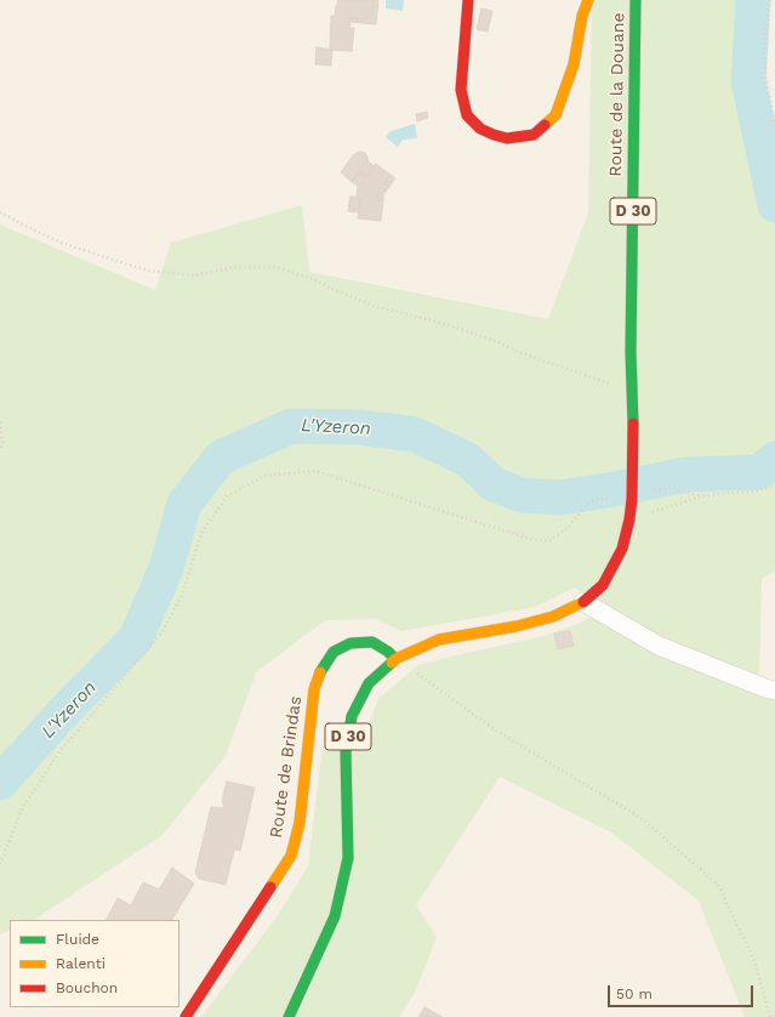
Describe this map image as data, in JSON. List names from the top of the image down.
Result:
{
  "streets": {
    "main road": ["Route de la Douane", "D 30", "Route de Brindas"]
  },
  "crossings": [
    ["Route de la Douane", "D 30"],
    ["D 30", "Route de Brindas"]
  ],
  "water": ["L'Yzeron"],
  "legend": ["Fluide", "Ralenti", "Bouchon"],
  "scale_bar": "50 m"
}
